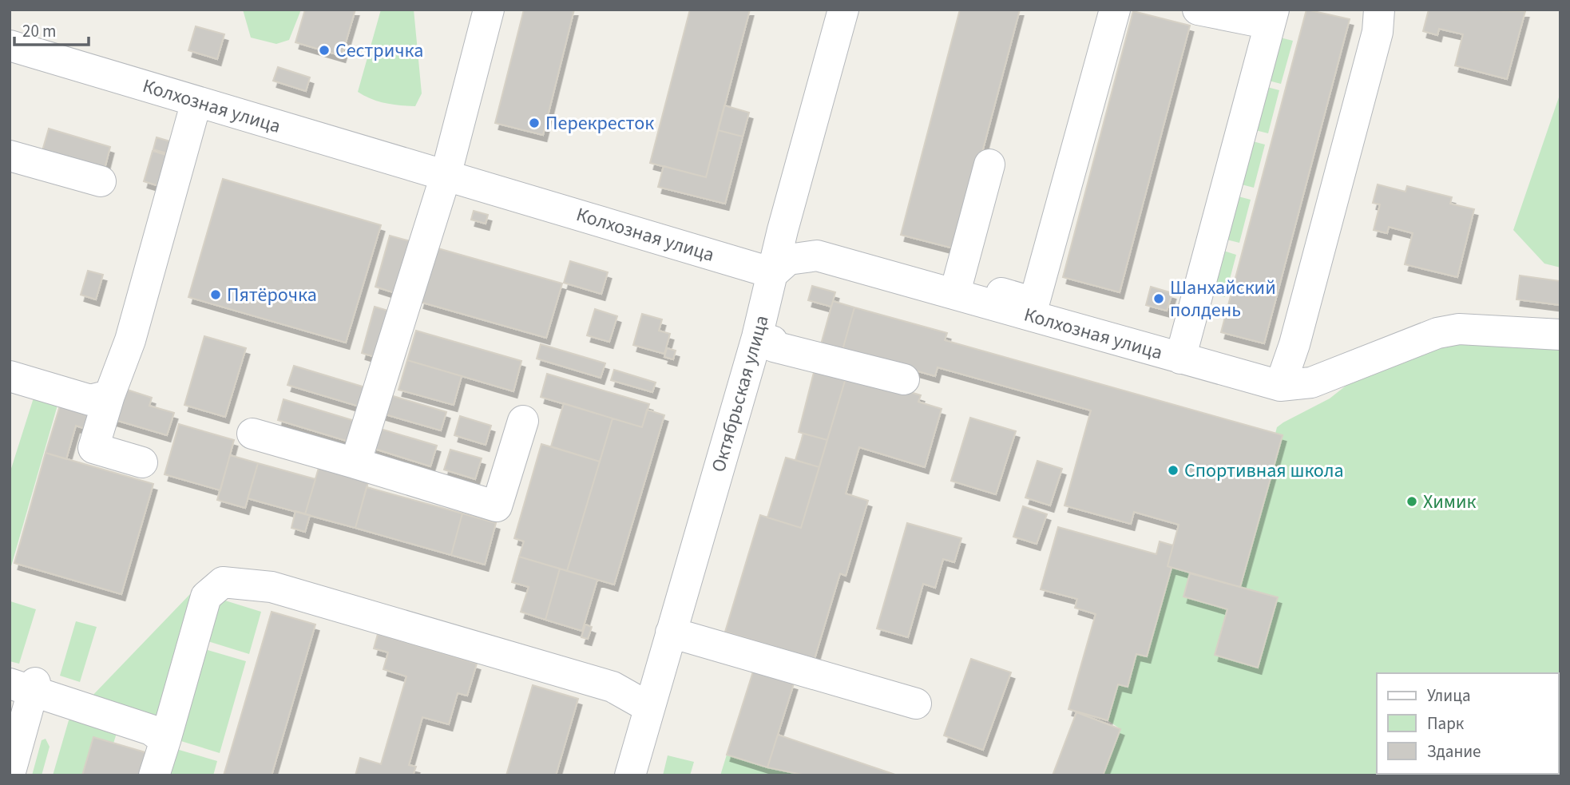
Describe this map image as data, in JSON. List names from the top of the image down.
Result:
{
  "streets": {
    "street": ["Колхозная улица", "Октябрьская улица"]
  },
  "crossings": [
    ["Колхозная улица", "Октябрьская улица"]
  ],
  "places": [
    "Сестричка",
    "Перекресток",
    "Пятёрочка",
    "Шанхайский полдень",
    "Спортивная школа",
    "Химик"
  ],
  "legend": ["Улица", "Парк", "Здание"],
  "scale_bar": "20 m"
}
